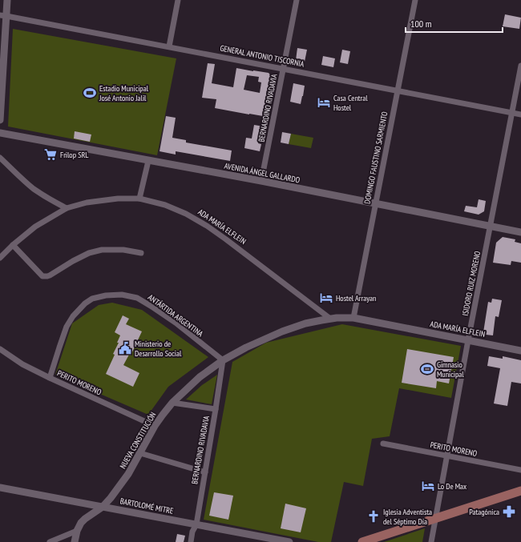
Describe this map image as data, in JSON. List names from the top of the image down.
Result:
{
  "streets": {
    "street": [
      "GENERAL ANTONIO TISCORNIA",
      "BERNARDINO RIVADAVIA",
      "DOMINGO FAUSTINO SARMIENTO",
      "AVENIDA ÁNGEL GALLARDO",
      "ADA MARÍA ELFLEIN",
      "ISIDORO RUIZ MORENO",
      "ANTÁRTIDA ARGENTINA",
      "PERITO MORENO",
      "NUEVA CONSTITUCIÓN",
      "BARTOLOMÉ MITRE"
    ]
  },
  "crossings": [
    ["GENERAL ANTONIO TISCORNIA", "BERNARDINO RIVADAVIA"],
    ["GENERAL ANTONIO TISCORNIA", "DOMINGO FAUSTINO SARMIENTO"],
    ["GENERAL ANTONIO TISCORNIA", "ISIDORO RUIZ MORENO"],
    ["BERNARDINO RIVADAVIA", "AVENIDA ÁNGEL GALLARDO"],
    ["BERNARDINO RIVADAVIA", "ANTÁRTIDA ARGENTINA"],
    ["BERNARDINO RIVADAVIA", "NUEVA CONSTITUCIÓN"],
    ["BERNARDINO RIVADAVIA", "BARTOLOMÉ MITRE"],
    ["DOMINGO FAUSTINO SARMIENTO", "AVENIDA ÁNGEL GALLARDO"],
    ["DOMINGO FAUSTINO SARMIENTO", "ADA MARÍA ELFLEIN"],
    ["DOMINGO FAUSTINO SARMIENTO", "NUEVA CONSTITUCIÓN"],
    ["AVENIDA ÁNGEL GALLARDO", "ISIDORO RUIZ MORENO"],
    ["ADA MARÍA ELFLEIN", "ISIDORO RUIZ MORENO"],
    ["ADA MARÍA ELFLEIN", "NUEVA CONSTITUCIÓN"],
    ["ISIDORO RUIZ MORENO", "PERITO MORENO"],
    ["ANTÁRTIDA ARGENTINA", "PERITO MORENO"],
    ["ANTÁRTIDA ARGENTINA", "NUEVA CONSTITUCIÓN"],
    ["PERITO MORENO", "NUEVA CONSTITUCIÓN"],
    ["NUEVA CONSTITUCIÓN", "BARTOLOMÉ MITRE"]
  ],
  "places": {
    "sports": ["Estadio Municipal José Antonio Jalil", "Gimnasio Municipal"],
    "hotel": ["Casa Central Hostel", "Hostel Arrayan", "Lo De Max"],
    "supermarket": ["Frilop SRL"],
    "public building": ["Ministerio de Desarrollo Social"],
    "pharmacy": ["Patagónica"],
    "church": ["Iglesia Adventista del Séptimo Día"]
  },
  "scale_bar": "100 m"
}
